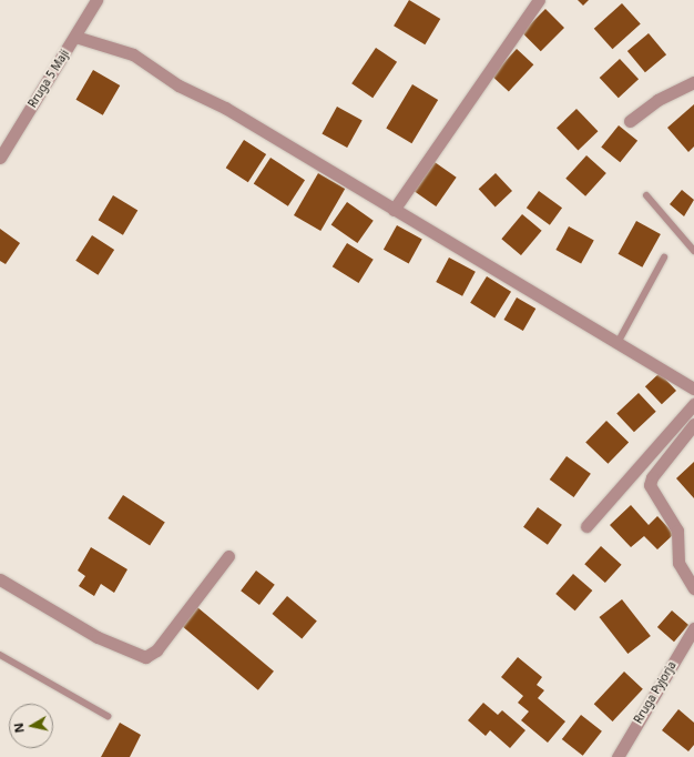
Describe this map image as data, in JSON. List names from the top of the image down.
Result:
{
  "streets": {
    "street": ["Rruga 5 Maji", "Rruga Pyjorja"]
  },
  "north": "left"
}
